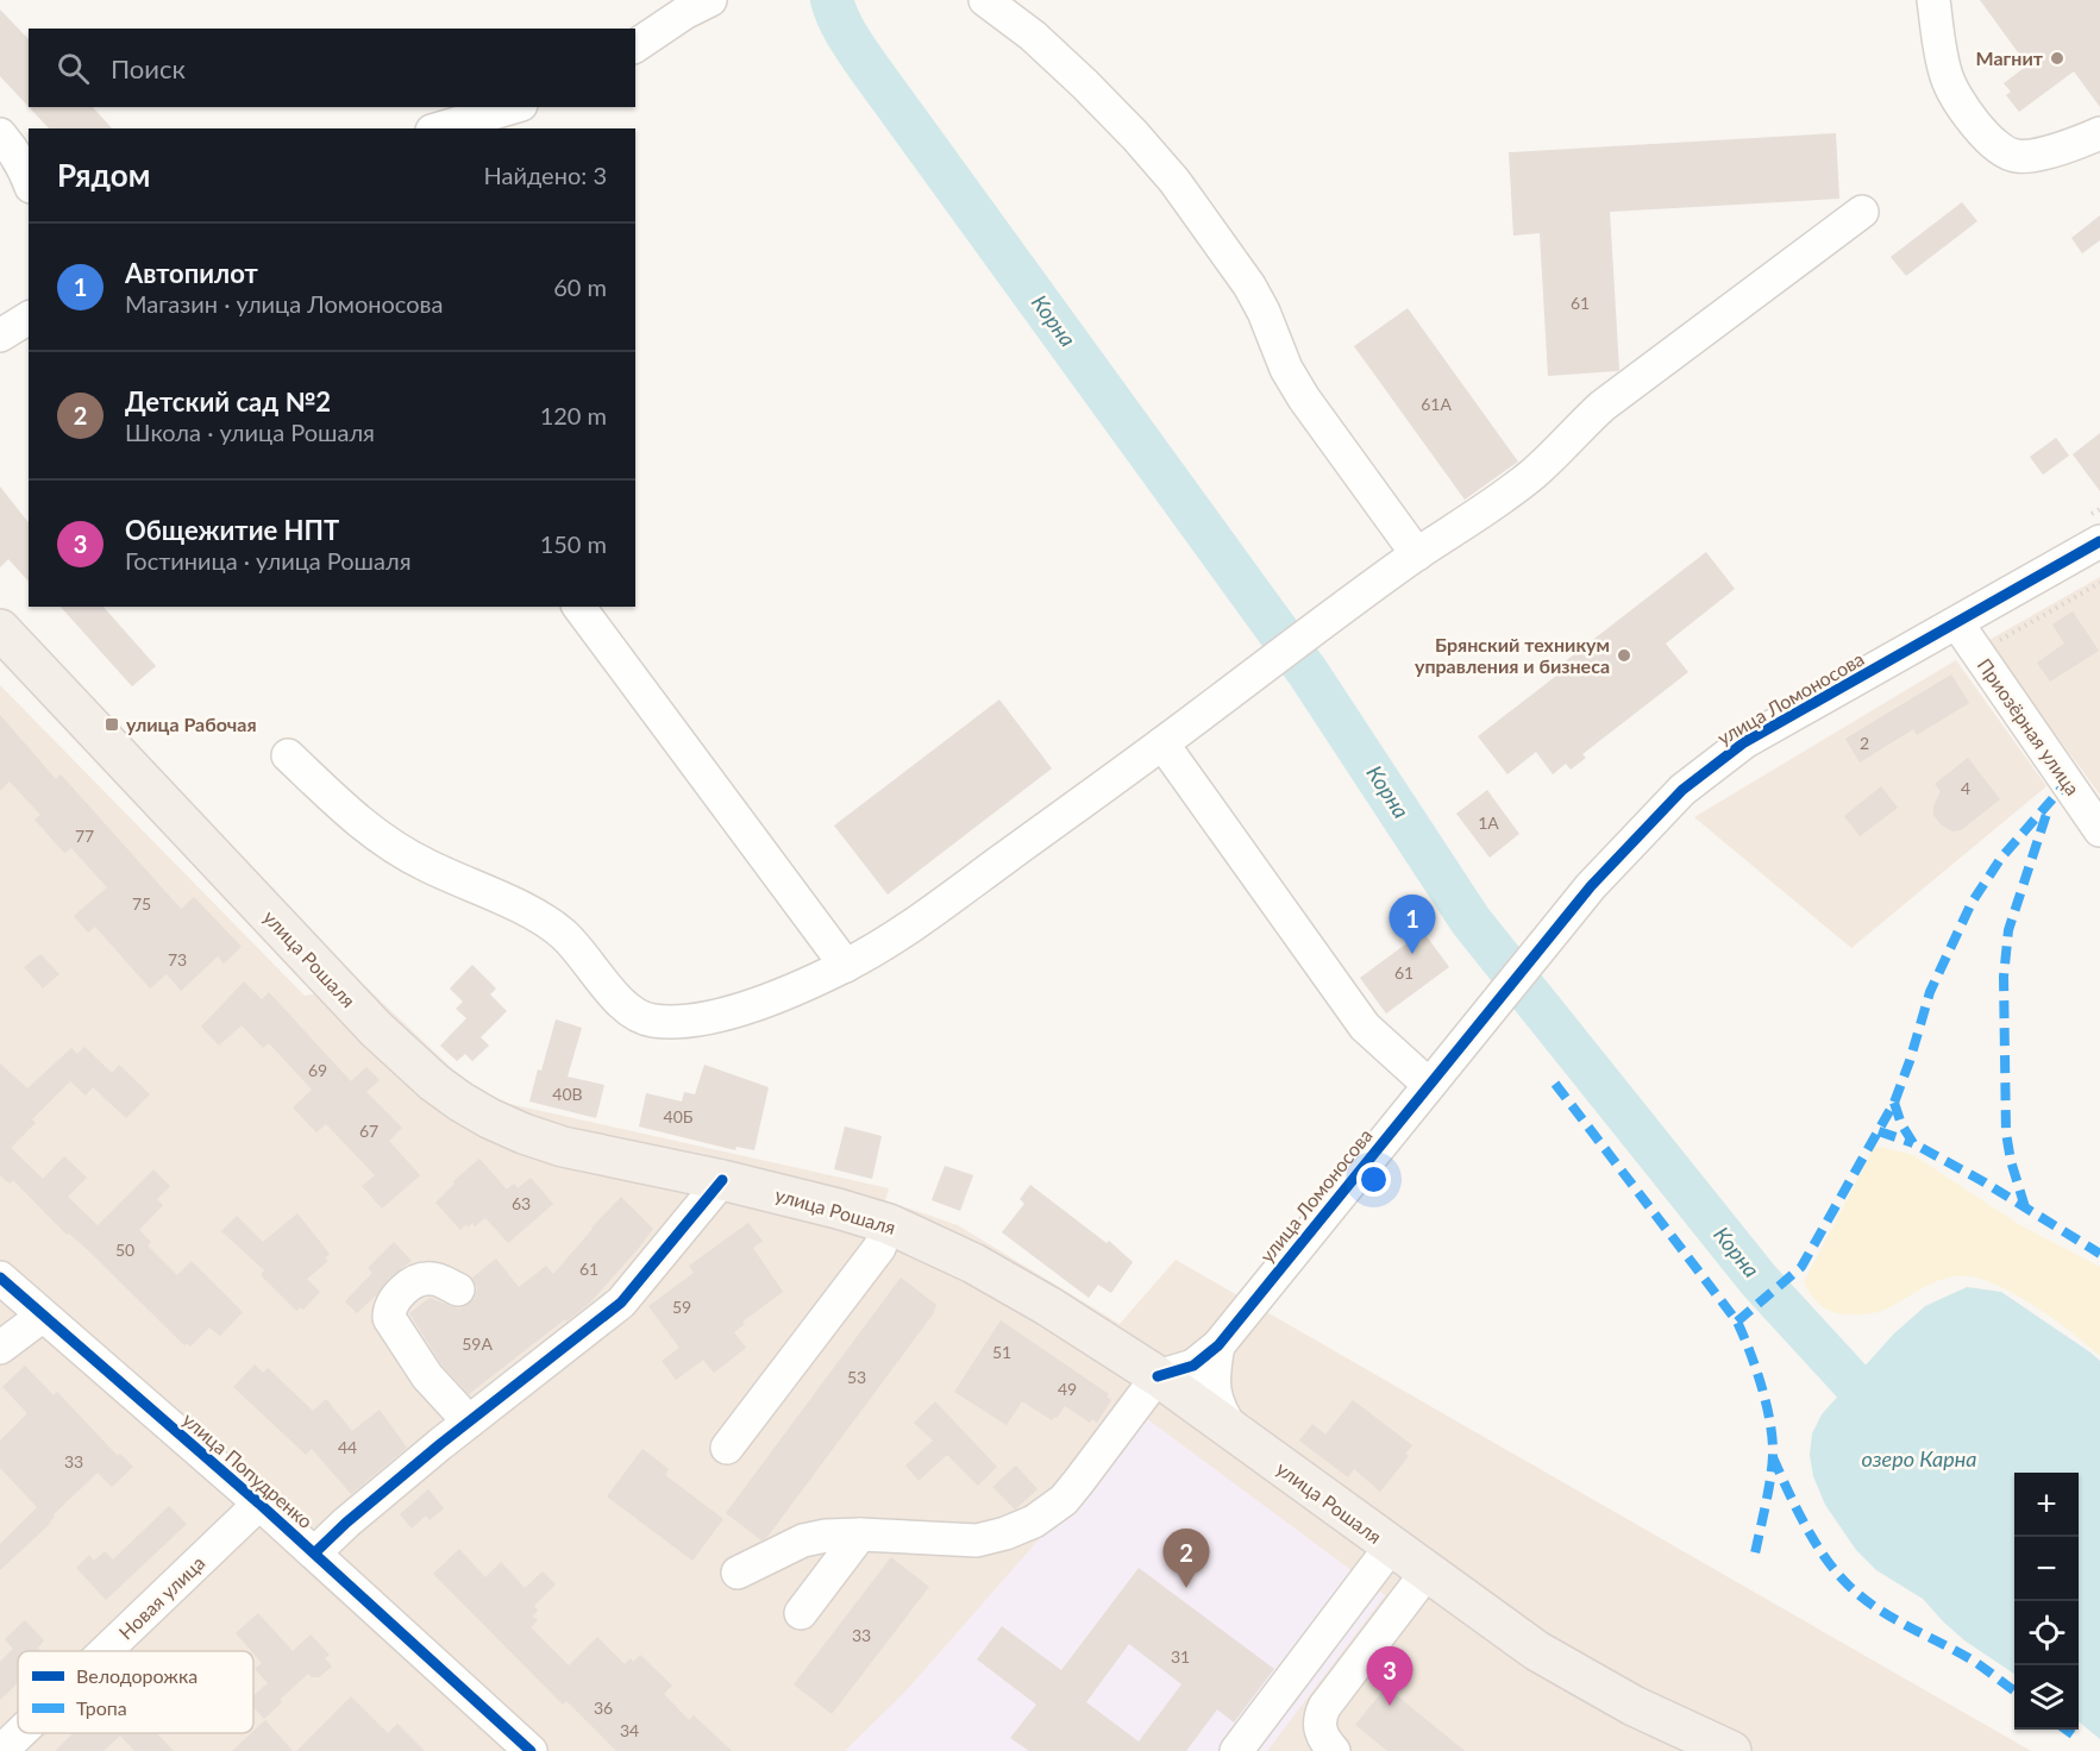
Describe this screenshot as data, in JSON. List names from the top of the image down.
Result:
{
  "streets": {
    "main road": ["улица Рошаля"],
    "street": [
      "улица Ломоносова",
      "Приозёрная улица",
      "улица Попудренко",
      "Новая улица"
    ]
  },
  "crossings": [
    ["улица Ломоносова", "Приозёрная улица"],
    ["улица Ломоносова", "улица Рошаля"],
    ["улица Попудренко", "Новая улица"]
  ],
  "water": ["Корна", "озеро Карна"],
  "places": {
    "other": ["Магнит", "Брянский техникум управления и бизнеса"],
    "transit": ["улица Рабочая"]
  },
  "house_numbers": [
    "61",
    "61А",
    "2",
    "4",
    "1А",
    "77",
    "75",
    "73",
    "61",
    "69",
    "40В",
    "40Б",
    "67",
    "63",
    "50",
    "61",
    "59",
    "59А",
    "51",
    "53",
    "49",
    "44",
    "33",
    "33",
    "31",
    "36",
    "34"
  ],
  "legend": ["Велодорожка", "Тропа"],
  "page": {
    "search": "Поиск",
    "heading": ["Рядом", "Найдено: 3"],
    "list": [
      {
        "mark": "1",
        "name": "Автопилот",
        "note": "Магазин · улица Ломоносова",
        "value": "60 m"
      },
      {
        "mark": "2",
        "name": "Детский сад №2",
        "note": "Школа · улица Рошаля",
        "value": "120 m"
      },
      {
        "mark": "3",
        "name": "Общежитие НПТ",
        "note": "Гостиница · улица Рошаля",
        "value": "150 m"
      }
    ],
    "pins": ["1", "2", "3"],
    "map_buttons": ["+", "−"]
  }
}
